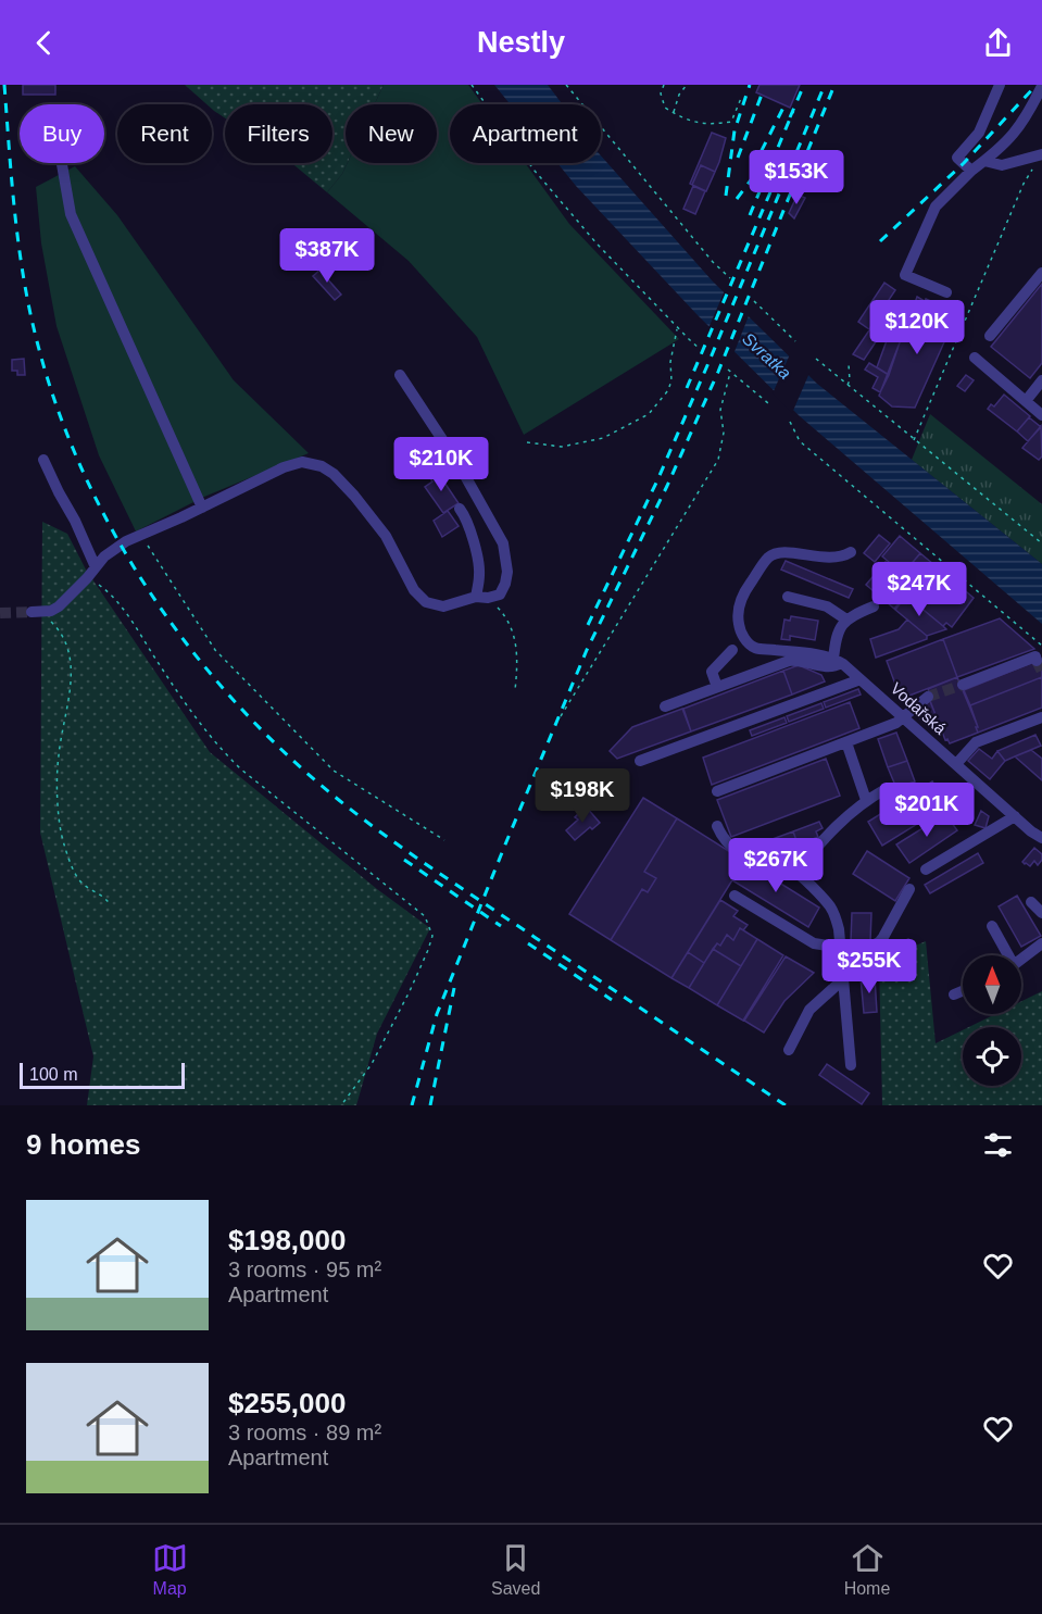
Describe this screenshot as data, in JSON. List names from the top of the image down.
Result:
{
  "streets": {
    "street": ["Vodařská"]
  },
  "water": ["Svratka"],
  "scale_bar": "100 m",
  "north": "top",
  "page": {
    "header": "Nestly",
    "chip": [
      "Buy",
      "Rent",
      "Filters",
      "New",
      "Apartment"
    ],
    "price": [
      "$153K",
      "$387K",
      "$120K",
      "$210K",
      "$247K",
      "$198K",
      "$201K",
      "$267K",
      "$255K"
    ],
    "scale": "100 m",
    "heading": "9 homes",
    "list": [
      {
        "name": "$198,000",
        "note": "3 rooms · 95 m² · Apartment"
      },
      {
        "name": "$255,000",
        "note": "3 rooms · 89 m² · Apartment"
      }
    ],
    "tabs": ["Map", "Saved", "Home"]
  }
}
